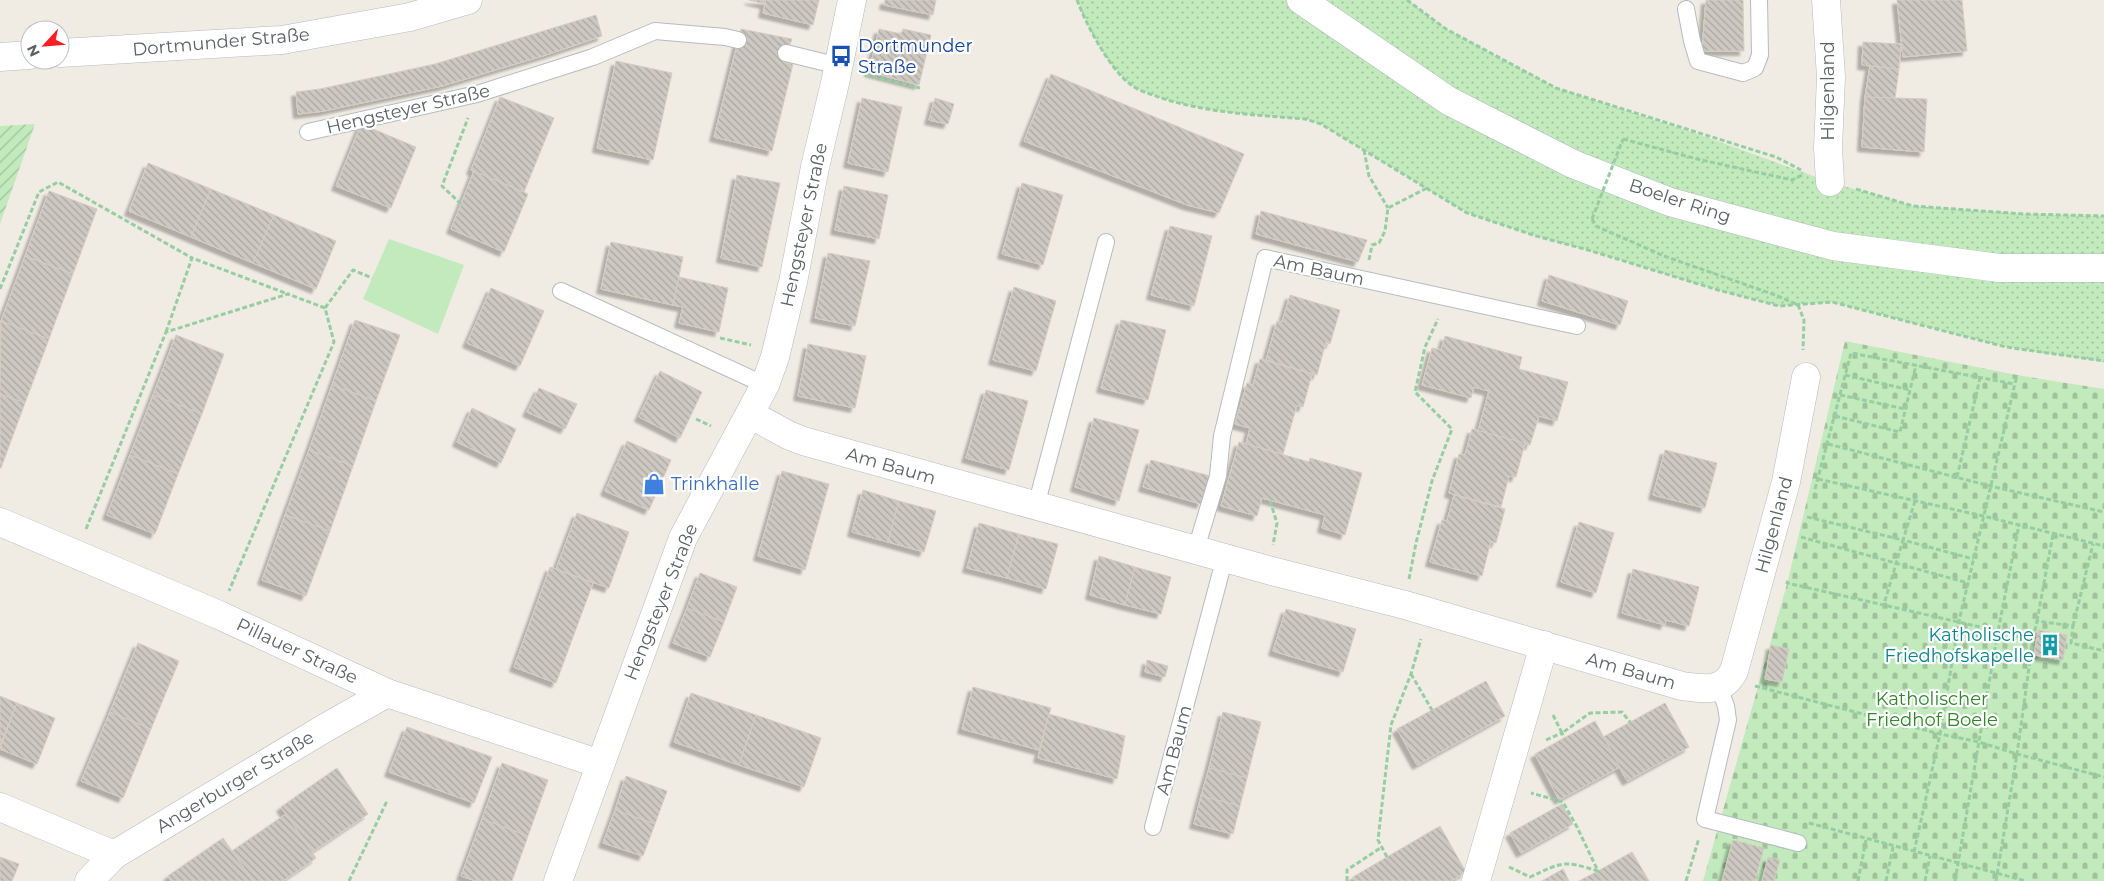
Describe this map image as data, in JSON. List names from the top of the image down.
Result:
{
  "streets": {
    "street": [
      "Dortmunder Straße",
      "Hilgenland",
      "Hengsteyer Straße",
      "Boeler Ring",
      "Am Baum",
      "Pillauer Straße",
      "Angerburger Straße"
    ]
  },
  "crossings": [
    ["Hilgenland", "Am Baum"],
    ["Hengsteyer Straße", "Am Baum"],
    ["Hengsteyer Straße", "Pillauer Straße"],
    ["Pillauer Straße", "Angerburger Straße"]
  ],
  "parks": ["Katholischer Friedhof Boele"],
  "places": {
    "bus stop": ["Dortmunder Straße"],
    "shop": ["Trinkhalle"],
    "building": ["Katholische Friedhofskapelle"]
  },
  "north": "bottom left"
}
